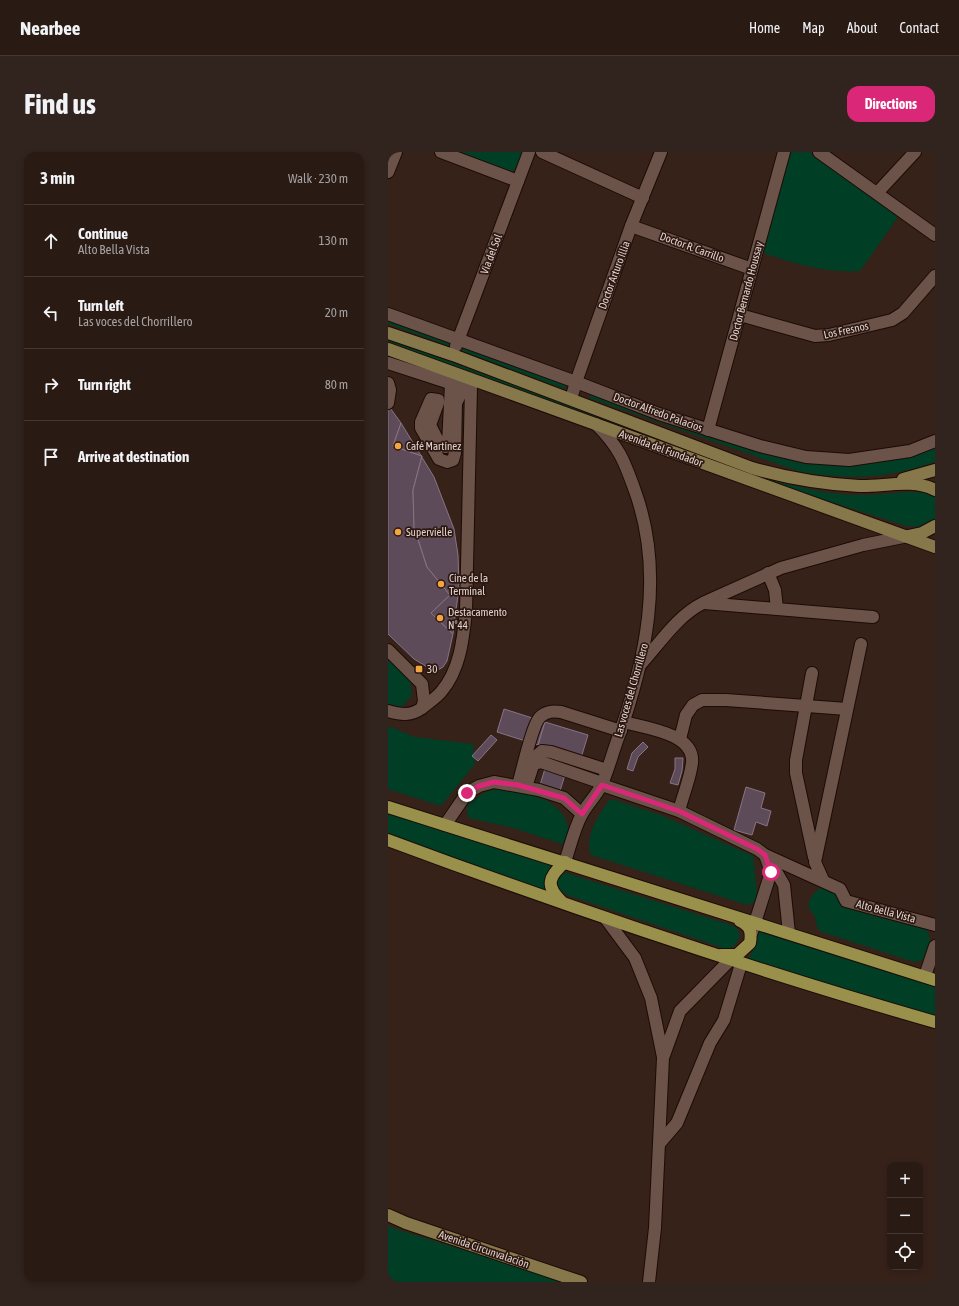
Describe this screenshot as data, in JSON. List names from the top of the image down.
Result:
{
  "streets": {
    "main road": ["Avenida del Fundador", "Avenida Circunvalación"],
    "street": [
      "Doctor R. Carrillo",
      "Via del Sol",
      "Doctor Arturo Illia",
      "Doctor Bernardo Houssay",
      "Los Fresnos",
      "Doctor Alfredo Palacios",
      "Las voces del Chorrillero",
      "Alto Bella Vista"
    ]
  },
  "crossings": [
    ["Doctor R. Carrillo", "Doctor Arturo Illia"],
    ["Doctor R. Carrillo", "Doctor Bernardo Houssay"],
    ["Via del Sol", "Doctor Alfredo Palacios"],
    ["Via del Sol", "Avenida del Fundador"],
    ["Doctor Arturo Illia", "Doctor Alfredo Palacios"],
    ["Doctor Arturo Illia", "Avenida del Fundador"],
    ["Doctor Bernardo Houssay", "Los Fresnos"],
    ["Doctor Bernardo Houssay", "Doctor Alfredo Palacios"],
    ["Avenida del Fundador", "Las voces del Chorrillero"],
    ["Las voces del Chorrillero", "Alto Bella Vista"]
  ],
  "places": {
    "other": [
      "Café Martínez",
      "Supervielle",
      "Cine de la Terminal",
      "Destacamento N°44"
    ],
    "transit": ["30"]
  },
  "page": {
    "header": "Nearbee",
    "nav": [
      "Home",
      "Map",
      "About",
      "Contact"
    ],
    "buttons": "Directions",
    "title": "Find us",
    "heading": ["3 min", "Walk · 230 m"],
    "list": [
      ["Continue", "Alto Bella Vista", "130 m"],
      ["Turn left", "Las voces del Chorrillero", "20 m"],
      ["Turn right", "80 m"],
      "Arrive at destination"
    ],
    "map_buttons": ["+", "−"]
  }
}
